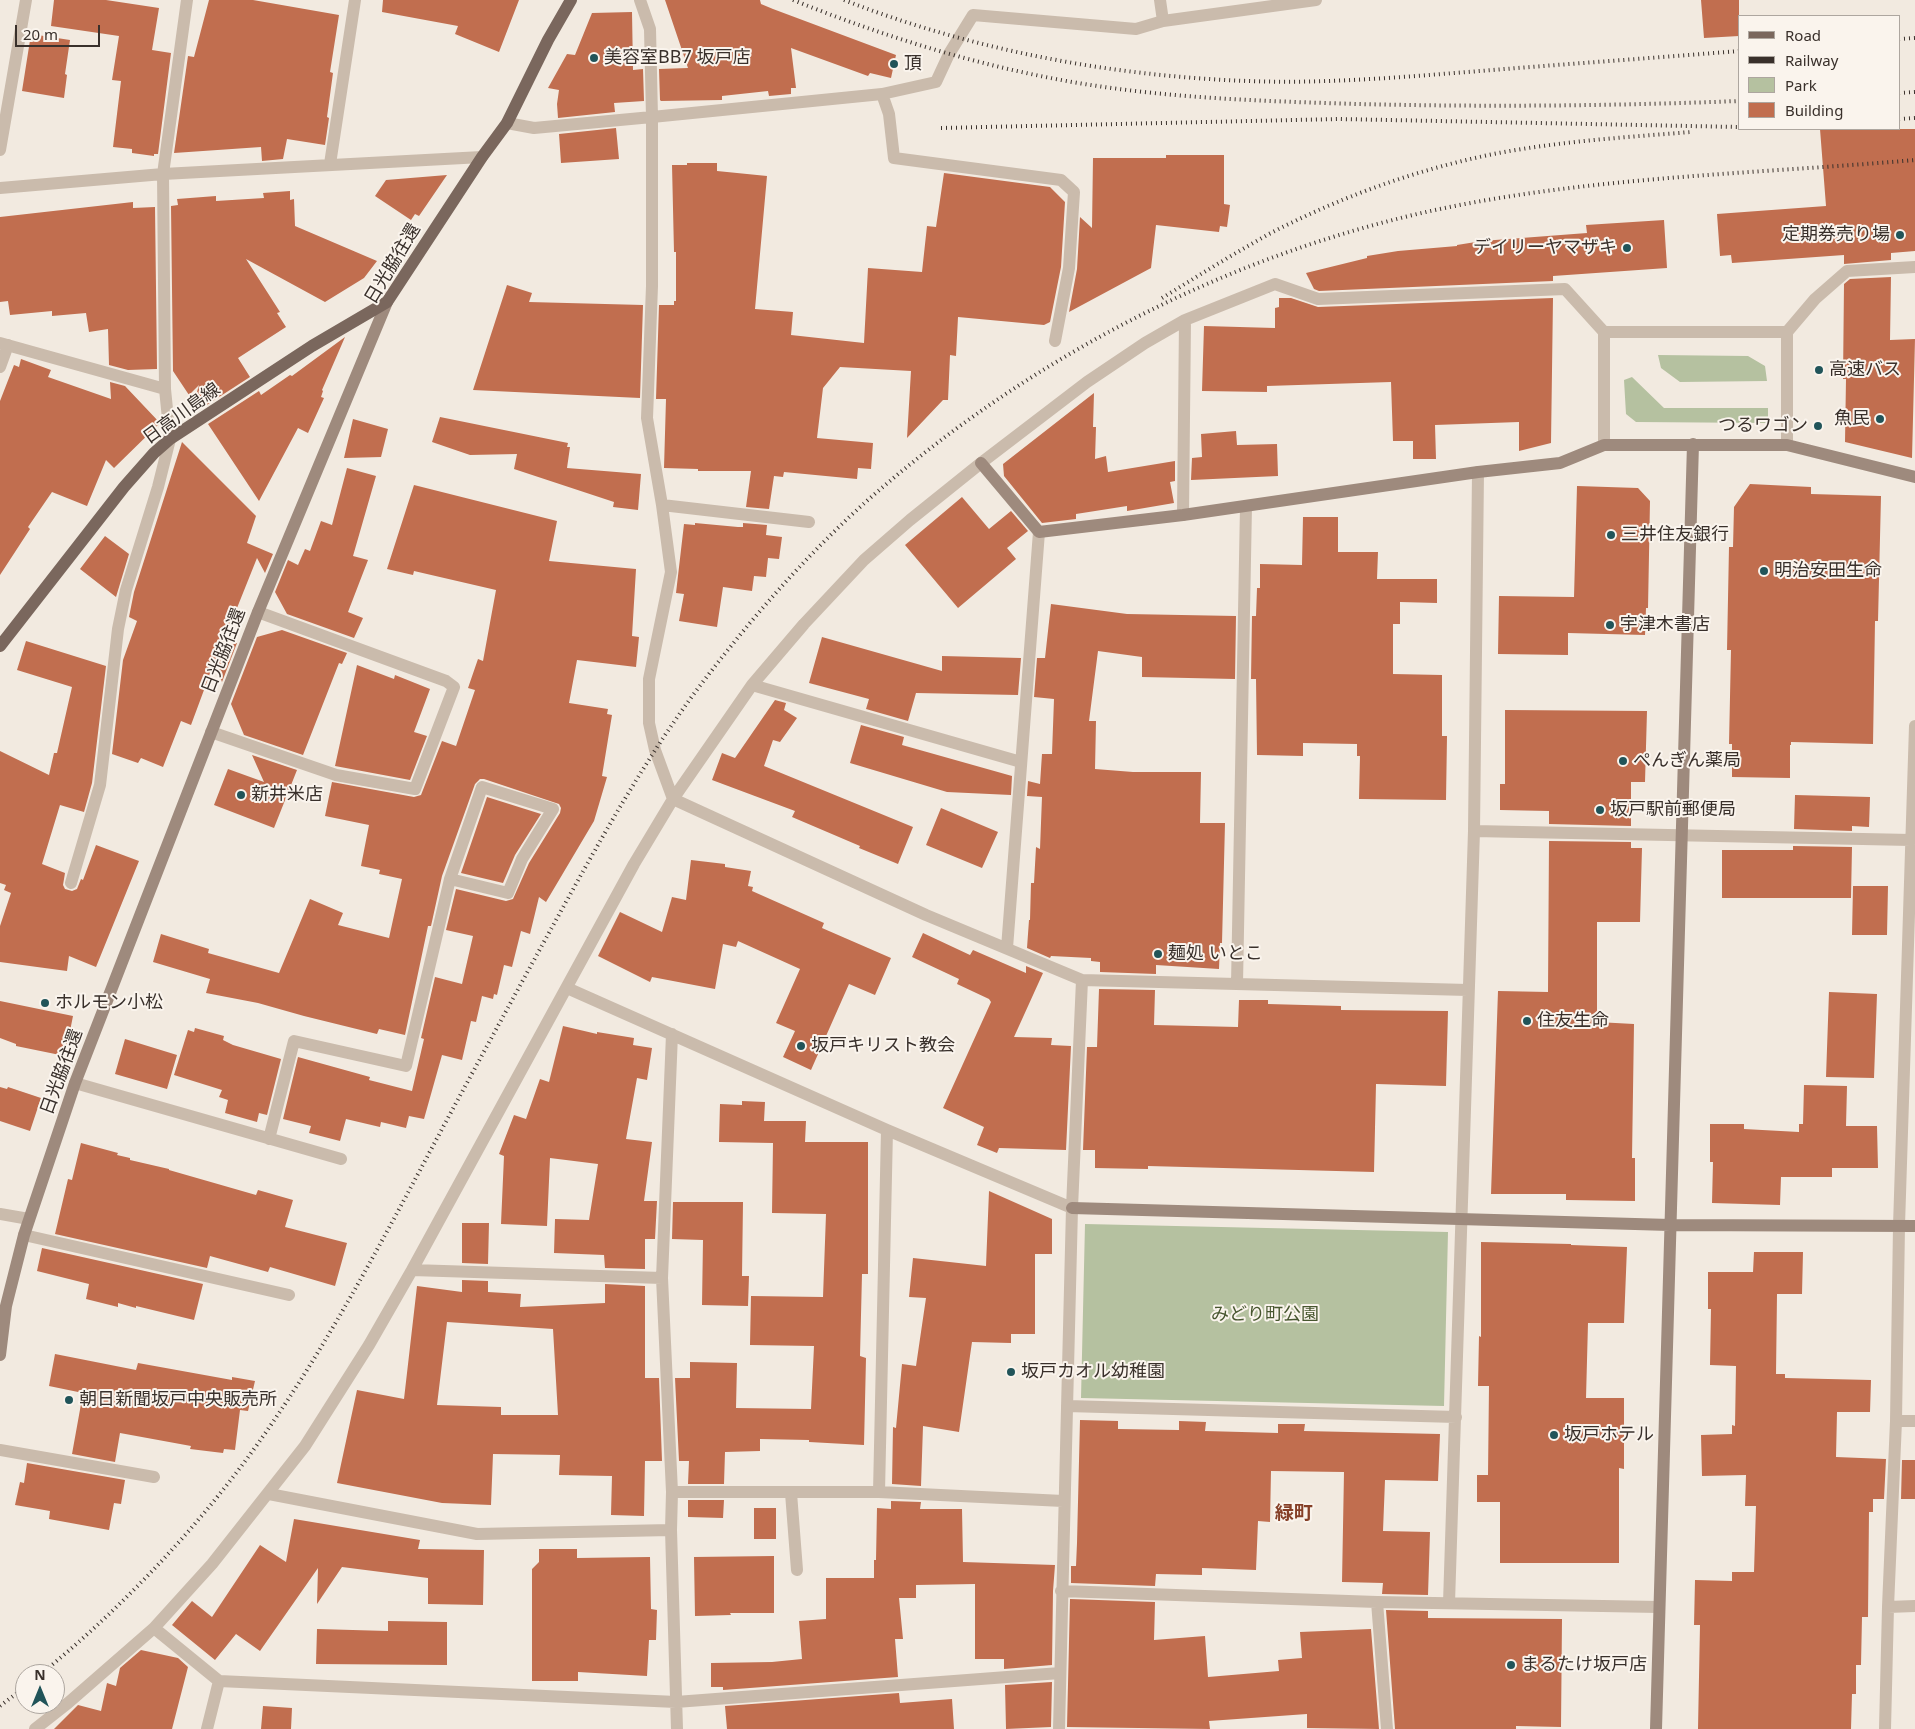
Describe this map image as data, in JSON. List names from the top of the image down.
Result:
{
  "streets": {
    "main road": ["日光脇往還", "日高川島線"]
  },
  "crossings": [
    ["日光脇往還", "日高川島線"]
  ],
  "districts": ["緑町"],
  "parks": ["みどり町公園"],
  "places": [
    "美容室BB7 坂戸店",
    "頂",
    "定期券売り場",
    "デイリーヤマザキ",
    "高速バス",
    "魚民",
    "つるワゴン",
    "三井住友銀行",
    "明治安田生命",
    "宇津木書店",
    "ぺんぎん薬局",
    "新井米店",
    "坂戸駅前郵便局",
    "麺処 いとこ",
    "ホルモン小松",
    "住友生命",
    "坂戸キリスト教会",
    "坂戸カオル幼稚園",
    "朝日新聞坂戸中央販売所",
    "坂戸ホテル",
    "まるたけ坂戸店"
  ],
  "legend": [
    "Road",
    "Railway",
    "Park",
    "Building"
  ],
  "scale_bar": "20 m",
  "north": "top"
}
